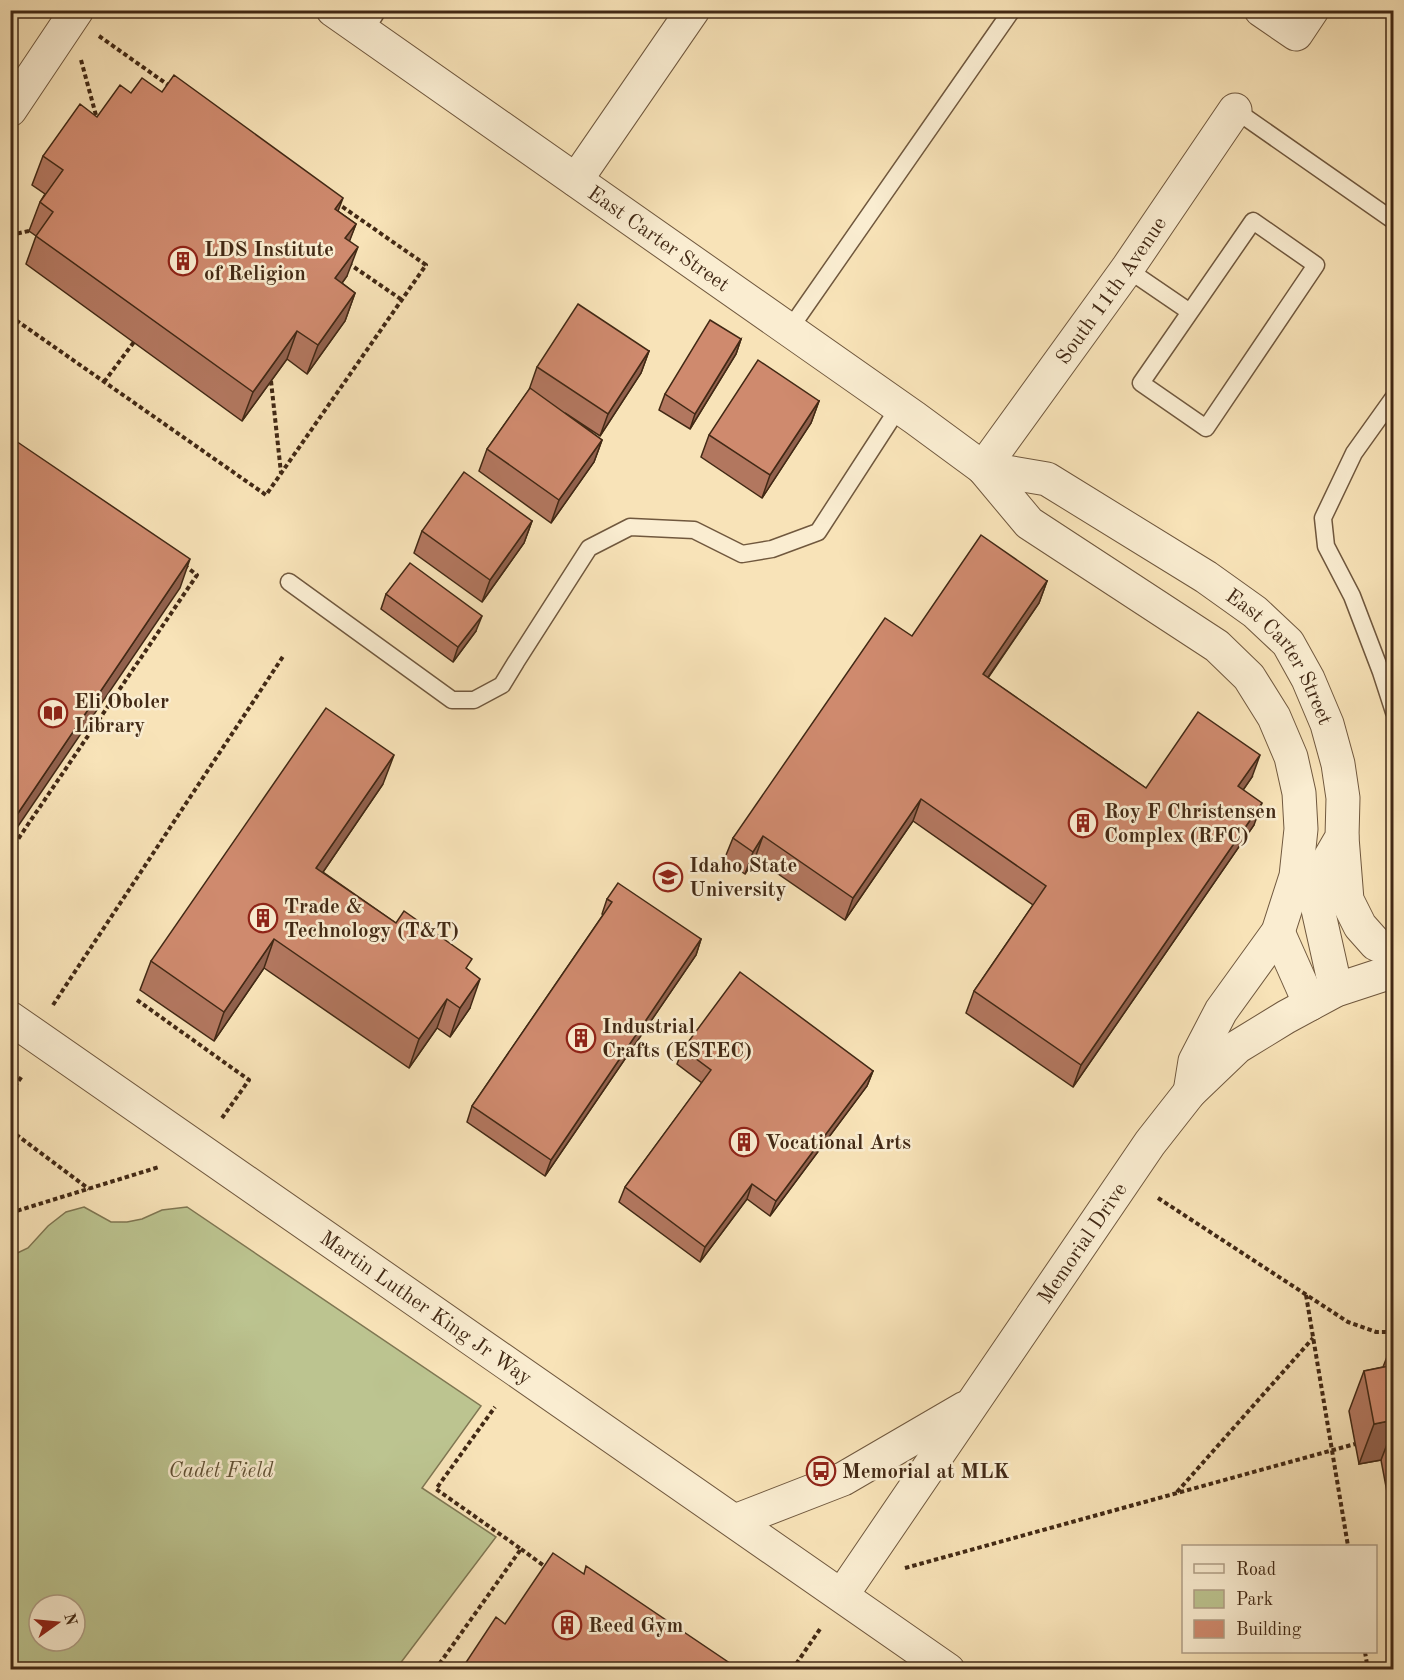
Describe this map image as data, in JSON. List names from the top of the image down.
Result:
{
  "streets": {
    "street": [
      "East Carter Street",
      "South 11th Avenue",
      "Memorial Drive",
      "Martin Luther King Jr Way"
    ]
  },
  "crossings": [
    ["East Carter Street", "South 11th Avenue"],
    ["East Carter Street", "Memorial Drive"],
    ["Memorial Drive", "Martin Luther King Jr Way"]
  ],
  "parks": ["Cadet Field"],
  "places": {
    "building": [
      "LDS Institute of Religion",
      "Roy F Christensen Complex (RFC)",
      "Trade & Technology (T&T)",
      "Industrial Crafts (ESTEC)",
      "Vocational Arts",
      "Reed Gym"
    ],
    "library": ["Eli Oboler Library"],
    "school or university": ["Idaho State University"],
    "bus stop": ["Memorial at MLK"]
  },
  "legend": ["Road", "Park", "Building"],
  "north": "right"
}
